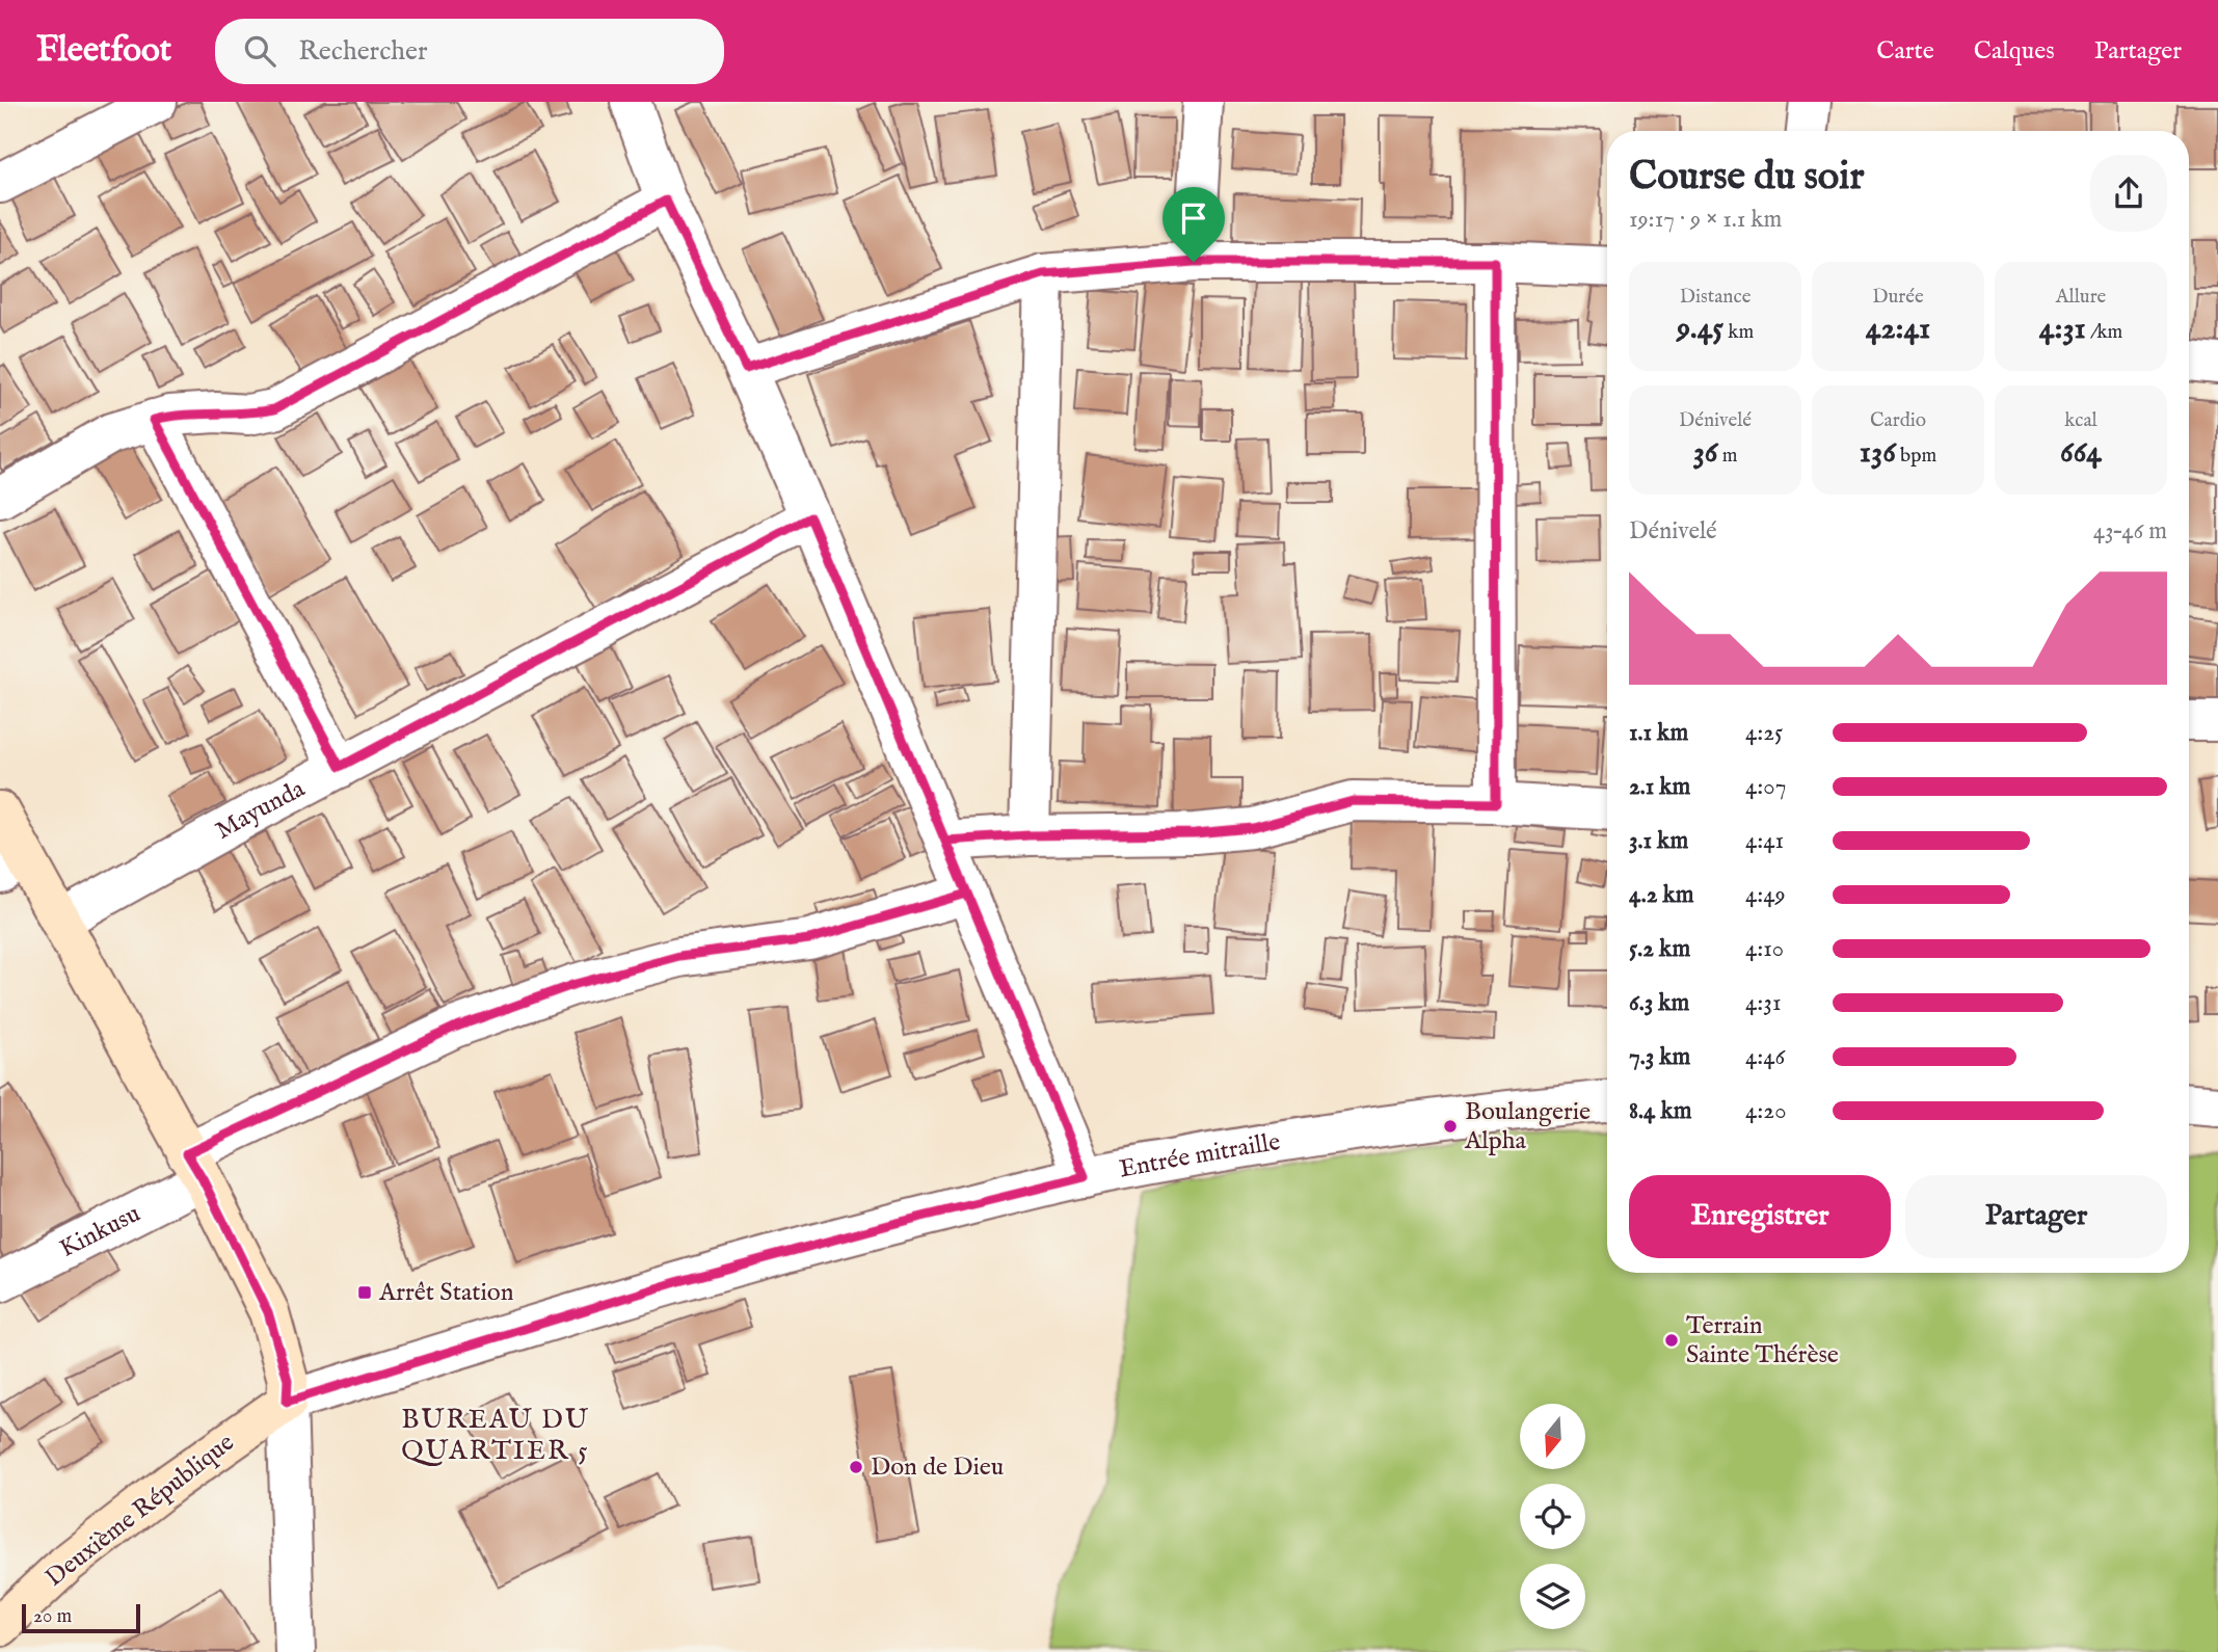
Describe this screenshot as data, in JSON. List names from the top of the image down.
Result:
{
  "streets": {
    "street": [
      "Mayunda",
      "Entrée mitraille",
      "Kinkusu",
      "Deuxième République"
    ]
  },
  "crossings": [
    ["Entrée mitraille", "Deuxième République"]
  ],
  "districts": ["BUREAU DU QUARTIER 5"],
  "places": {
    "other": ["Boulangerie Alpha", "Terrain Sainte Thérèse", "Don de Dieu"],
    "transit": ["Arrêt Station"]
  },
  "scale_bar": "20 m",
  "north": "bottom",
  "page": {
    "header": "Fleetfoot",
    "search": "Rechercher",
    "nav": ["Carte", "Calques", "Partager"],
    "heading": ["Course du soir", "19:17 · 9 × 1.1 km"],
    "stats": [
      ["Distance", "9.45 km"],
      ["Durée", "42:41"],
      ["Allure", "4:31 /km"],
      ["Dénivelé", "36 m"],
      ["Cardio", "136 bpm"],
      ["kcal", "664"]
    ],
    "chart": ["Dénivelé", "43–46 m"],
    "list": [
      {
        "name": "1.1 km",
        "note": "4:25"
      },
      {
        "name": "2.1 km",
        "note": "4:07"
      },
      {
        "name": "3.1 km",
        "note": "4:41"
      },
      {
        "name": "4.2 km",
        "note": "4:49"
      },
      {
        "name": "5.2 km",
        "note": "4:10"
      },
      {
        "name": "6.3 km",
        "note": "4:31"
      },
      {
        "name": "7.3 km",
        "note": "4:46"
      },
      {
        "name": "8.4 km",
        "note": "4:20"
      }
    ],
    "buttons": ["Enregistrer", "Partager"],
    "scale": "20 m"
  }
}
